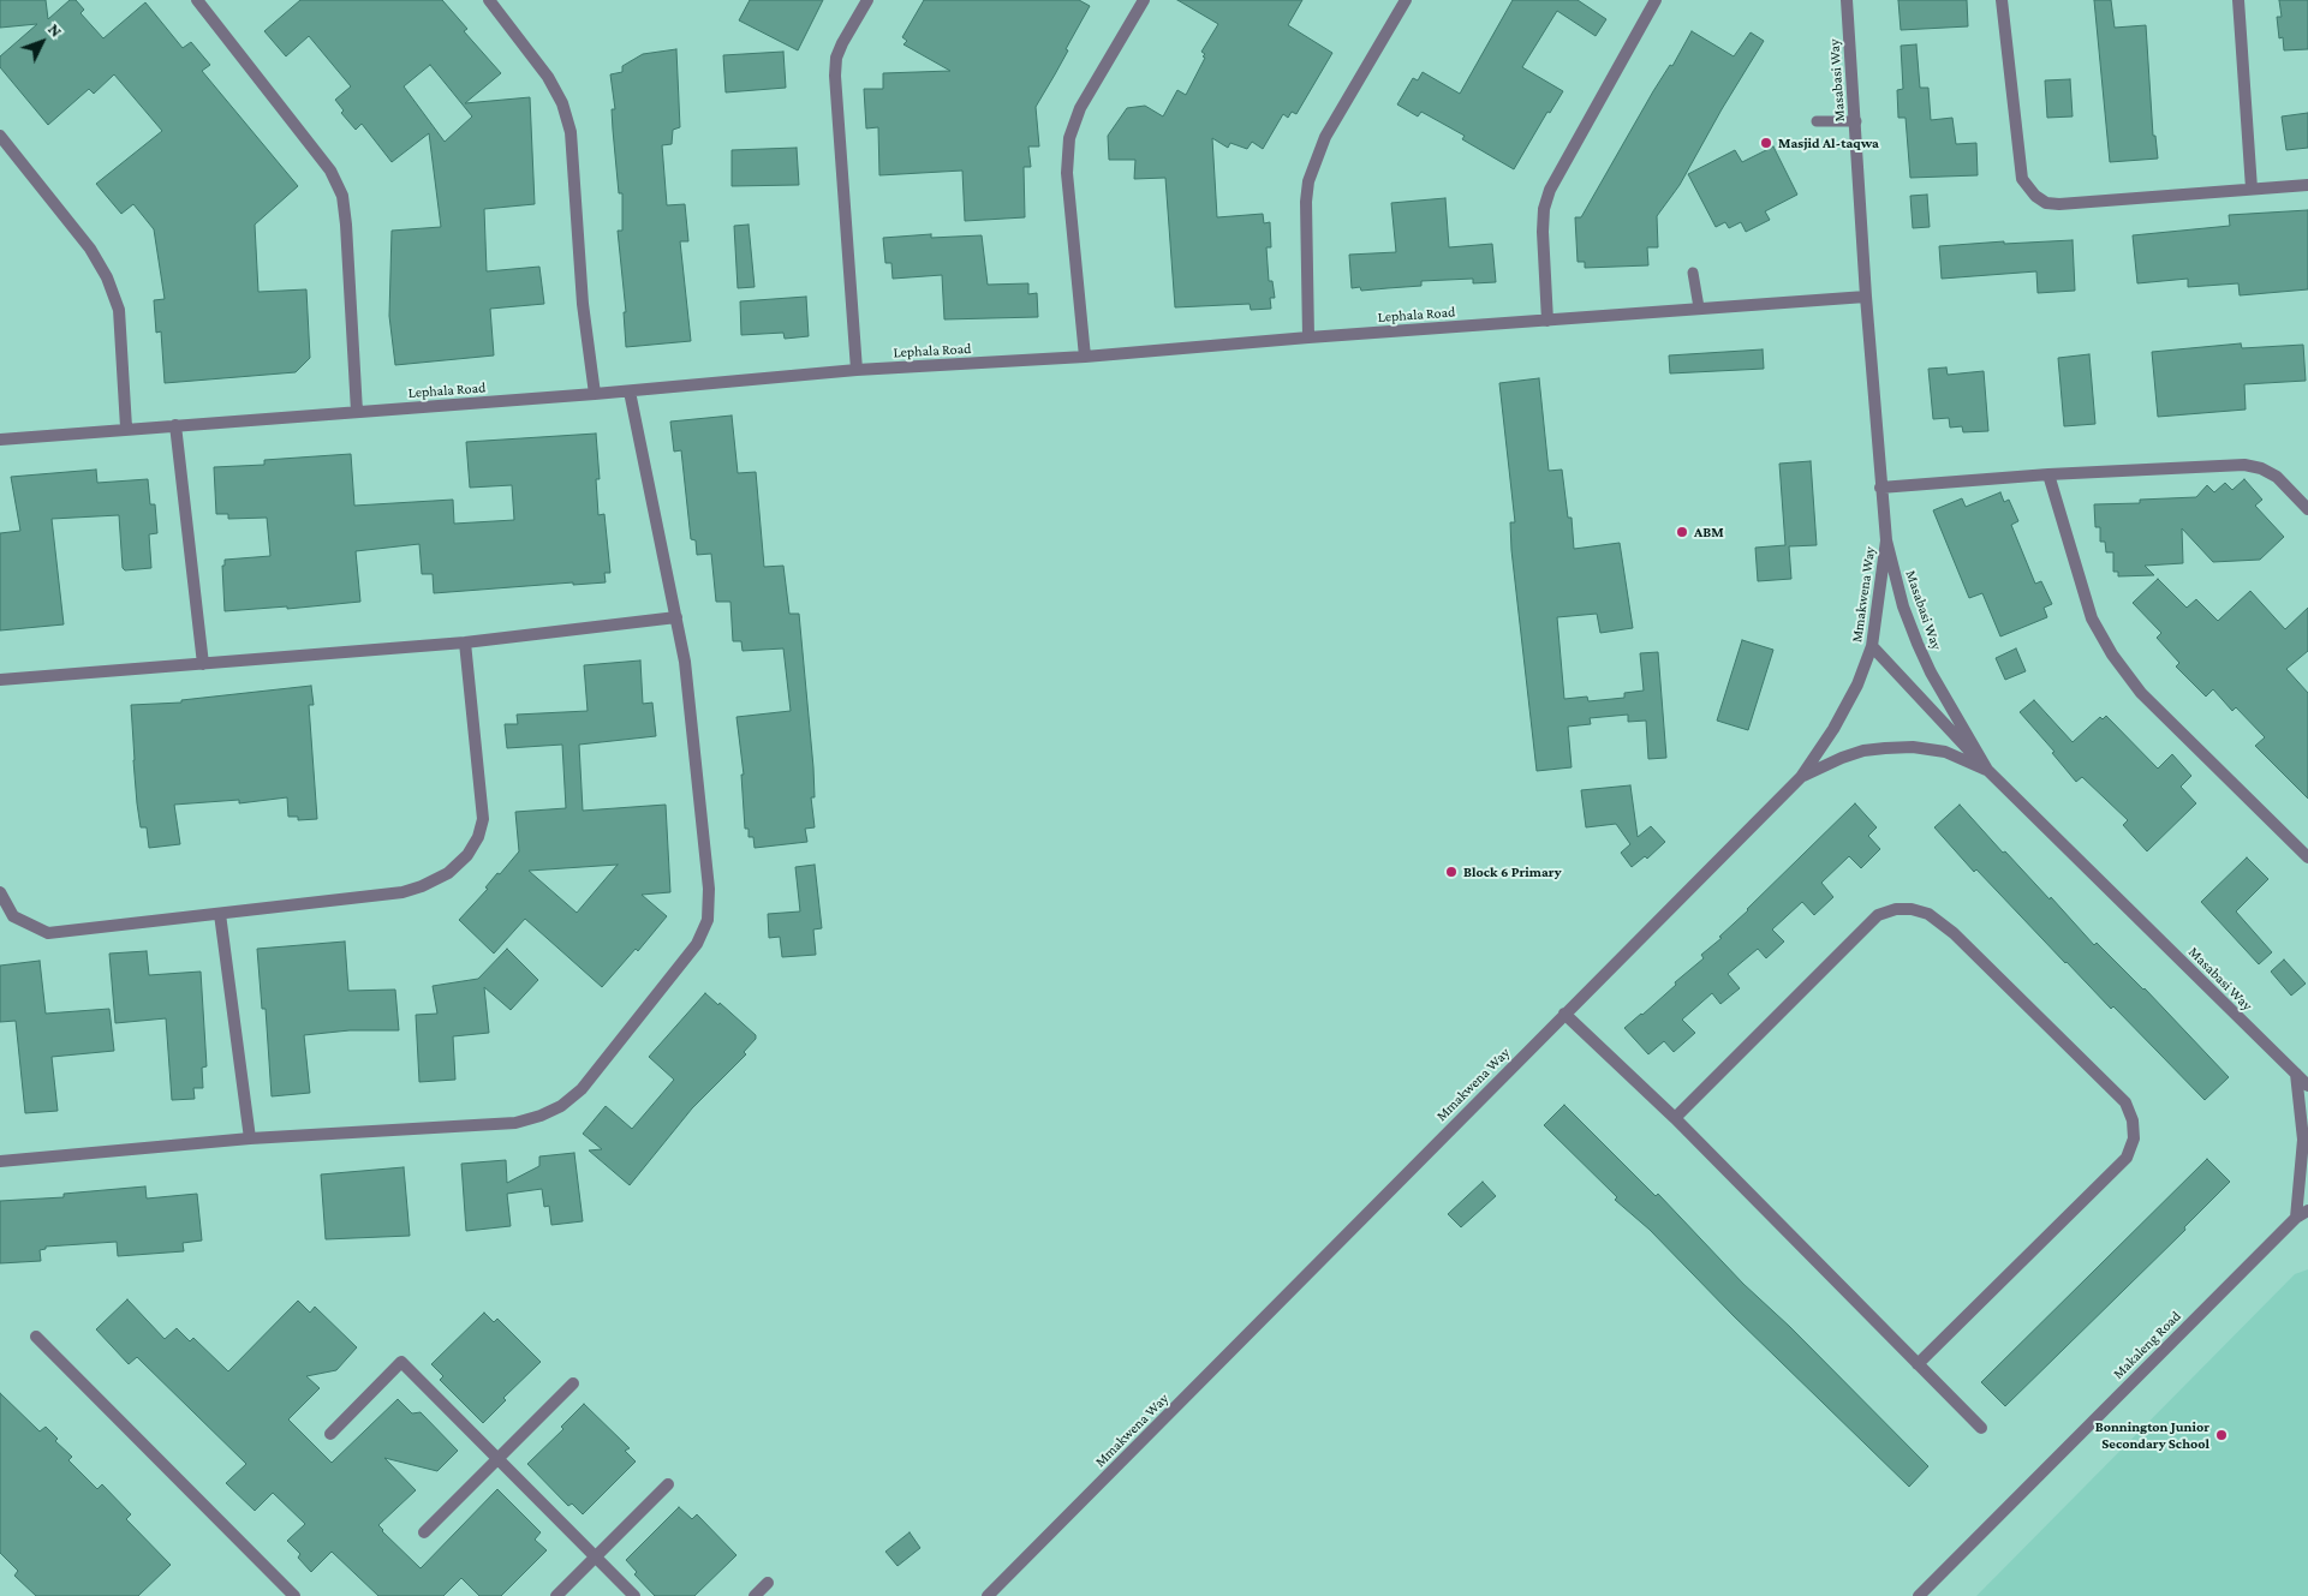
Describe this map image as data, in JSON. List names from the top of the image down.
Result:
{
  "streets": {
    "street": [
      "Masabasi Way",
      "Lephala Road",
      "Mmakwena Way",
      "Makaleng Road"
    ]
  },
  "crossings": [
    ["Masabasi Way", "Lephala Road"],
    ["Masabasi Way", "Mmakwena Way"]
  ],
  "places": [
    "Masjid Al-taqwa",
    "ABM",
    "Block 6 Primary",
    "Bonnington Junior Secondary School"
  ],
  "north": "top right"
}
